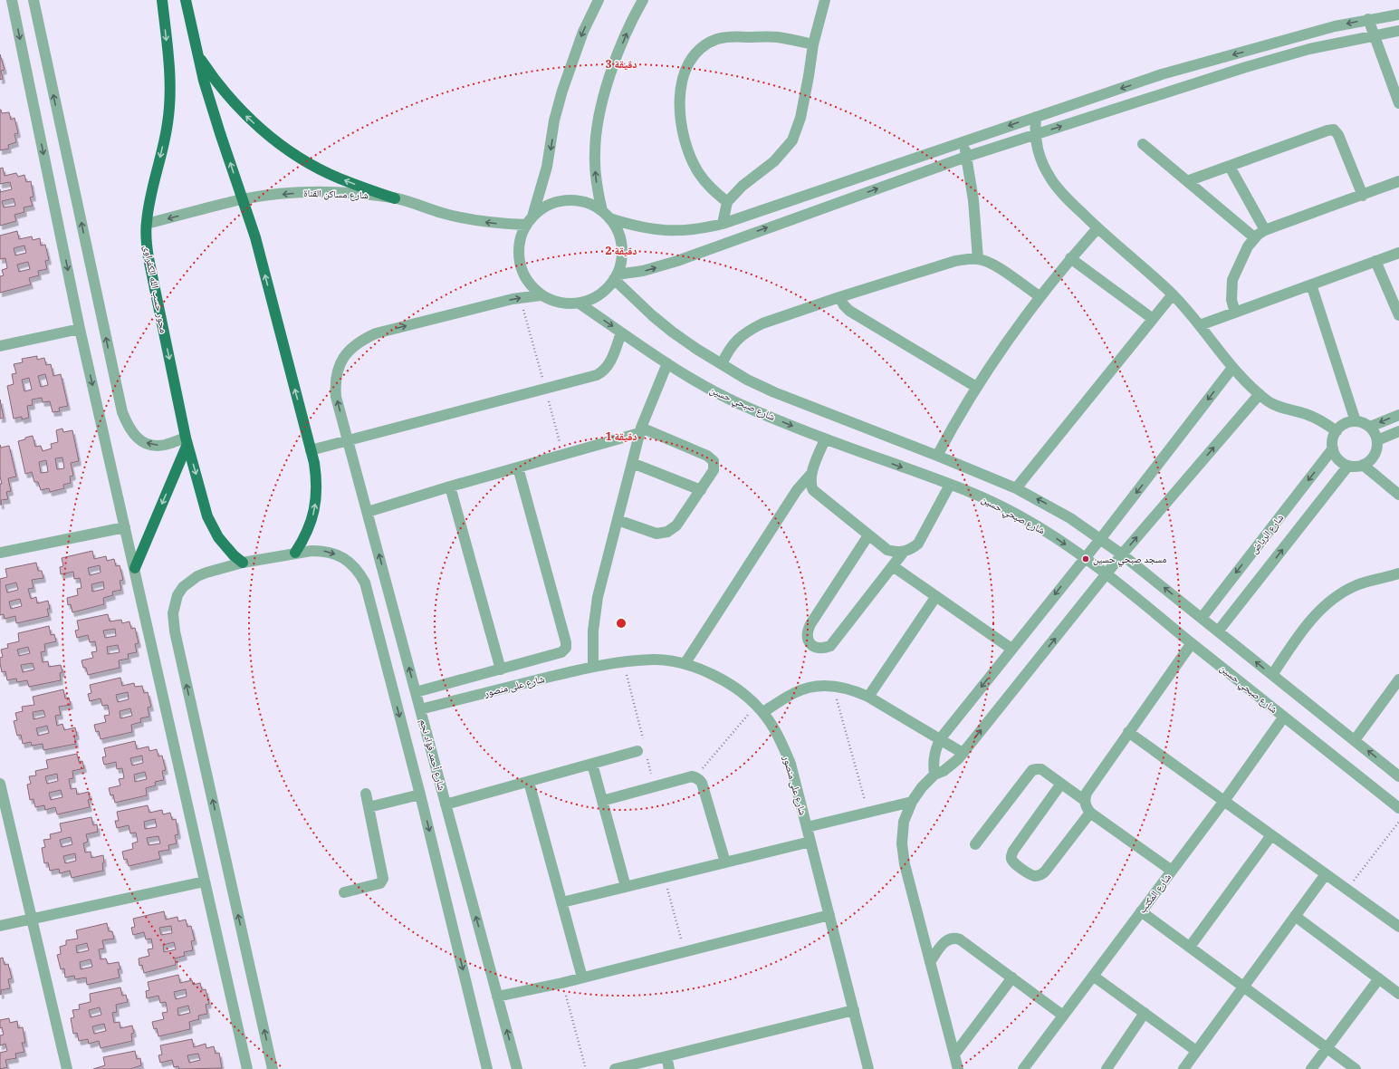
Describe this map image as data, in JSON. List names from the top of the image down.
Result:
{
  "streets": {
    "main road": ["محور حسب الله الكفراوى"],
    "street": [
      "شارع مساكن القناة",
      "شارع صبحي حسين",
      "شارع الرياض",
      "شارع على منصور",
      "شارع أحمد فؤاد نجم",
      "شارع المكتب"
    ]
  },
  "crossings": [
    ["شارع مساكن القناة", "محور حسب الله الكفراوى"],
    ["شارع مساكن القناة", "شارع صبحي حسين"],
    ["شارع صبحي حسين", "شارع المكتب"],
    ["شارع على منصور", "شارع أحمد فؤاد نجم"]
  ],
  "one_way": ["شارع مساكن القناة"],
  "places": ["مسجد صبحي حسين"],
  "rings": ["3 دقيقة", "2 دقيقة", "1 دقيقة"]
}
